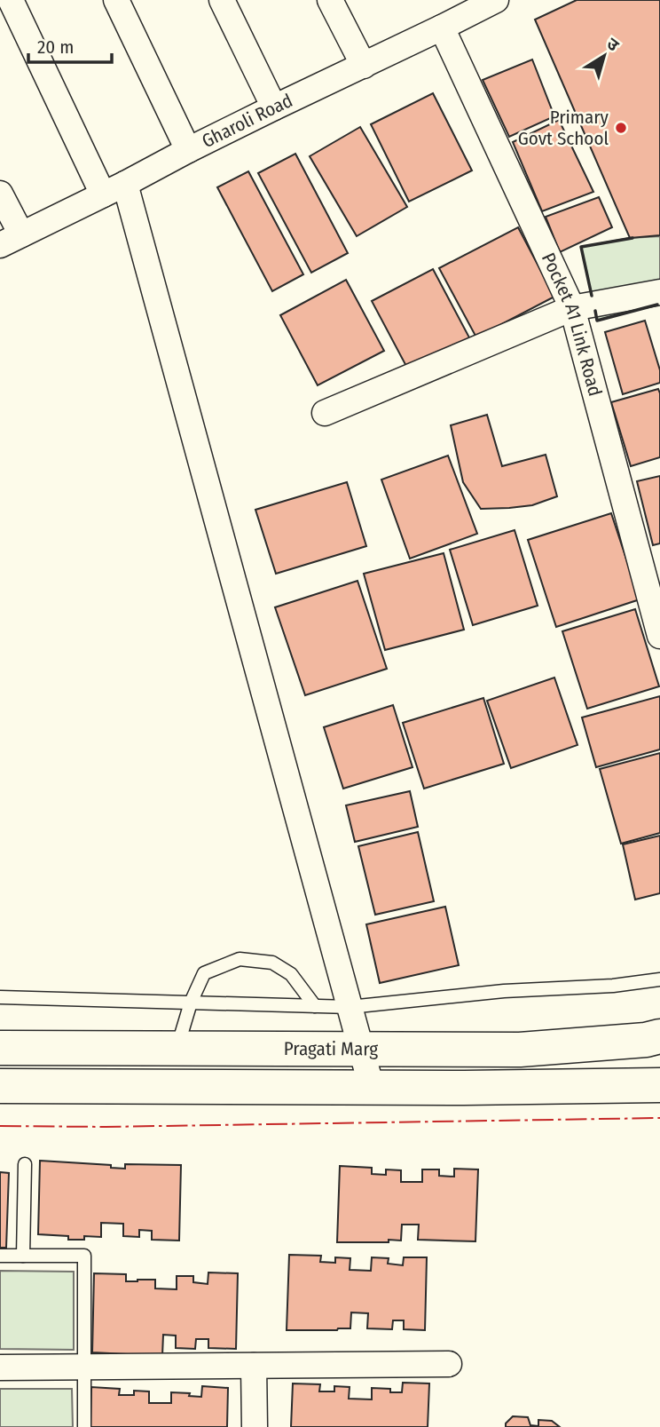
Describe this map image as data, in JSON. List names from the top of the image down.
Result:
{
  "streets": {
    "main road": ["Pragati Marg"],
    "street": ["Gharoli Road", "Pocket A1 Link Road"]
  },
  "crossings": [
    ["Gharoli Road", "Pocket A1 Link Road"]
  ],
  "places": ["Primary Govt School"],
  "scale_bar": "20 m",
  "north": "top right"
}
